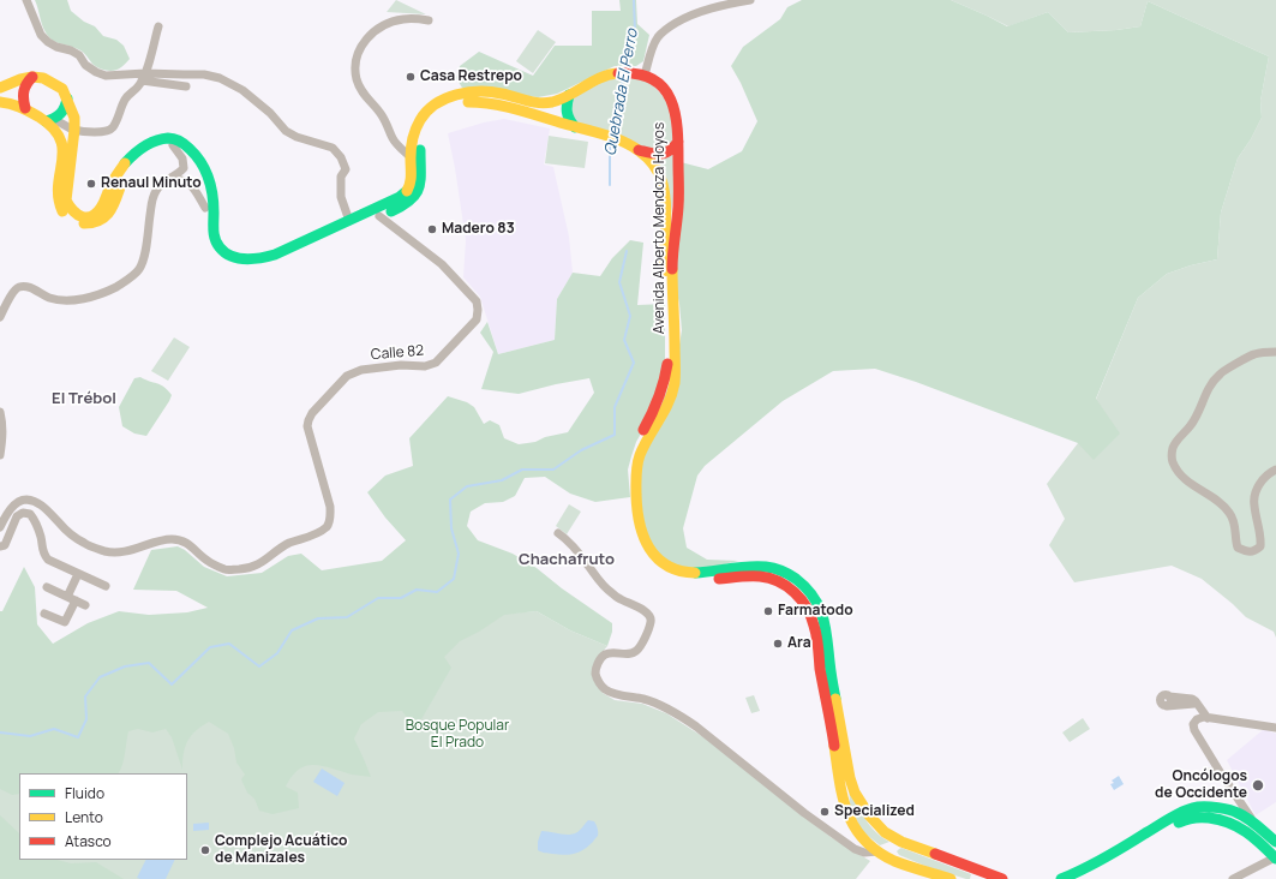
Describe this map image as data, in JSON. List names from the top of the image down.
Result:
{
  "streets": {
    "main road": ["Avenida Alberto Mendoza Hoyos"],
    "street": ["Calle 82"]
  },
  "crossings": [
    ["Avenida Alberto Mendoza Hoyos", "Calle 82"]
  ],
  "districts": ["El Trébol", "Chachafruto"],
  "water": ["Quebrada El Perro"],
  "parks": ["Bosque Popular El Prado"],
  "places": [
    "Casa Restrepo",
    "Renaul Minuto",
    "Madero 83",
    "Farmatodo",
    "Ara",
    "Oncólogos de Occidente",
    "Specialized",
    "Complejo Acuático de Manizales"
  ],
  "legend": ["Fluido", "Lento", "Atasco"]
}
